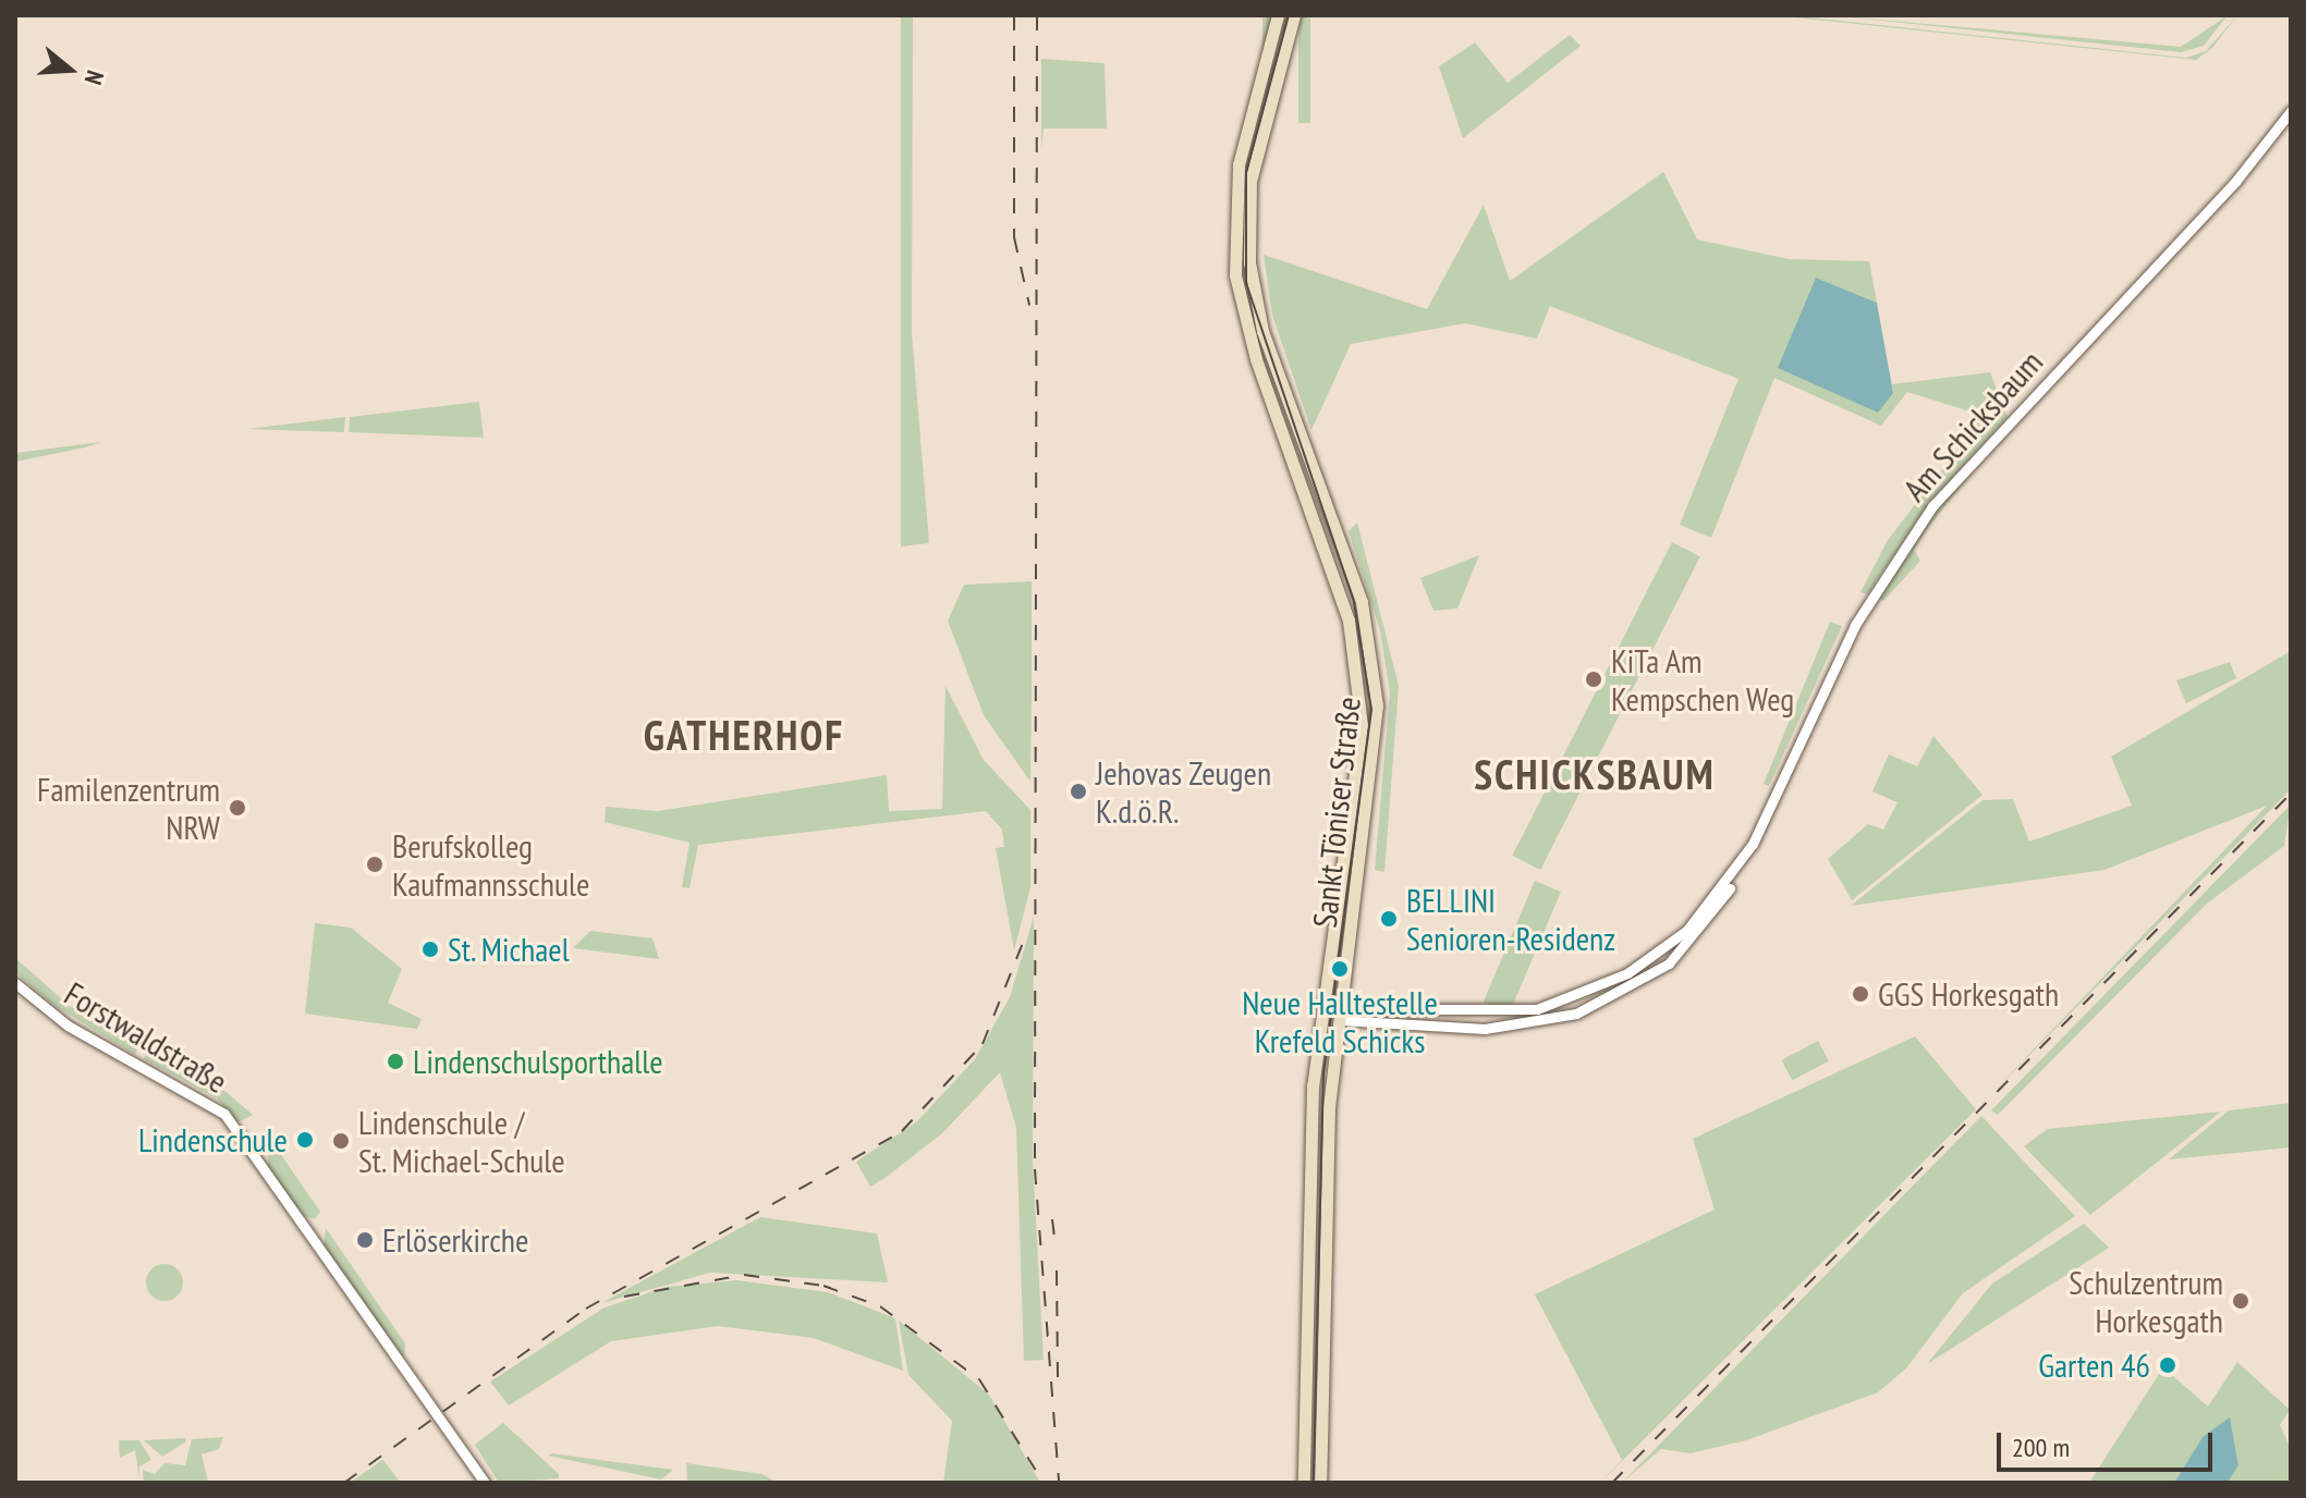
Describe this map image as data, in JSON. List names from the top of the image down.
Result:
{
  "streets": {
    "main road": ["Sankt Töniser Straße"],
    "street": ["Am Schicksbaum", "Forstwaldstraße"]
  },
  "crossings": [
    ["Am Schicksbaum", "Sankt Töniser Straße"]
  ],
  "districts": ["GATHERHOF", "SCHICKSBAUM"],
  "places": [
    "KiTa Am Kempschen Weg",
    "Jehovas Zeugen K.d.ö.R.",
    "Familenzentrum NRW",
    "Berufskolleg Kaufmannsschule",
    "BELLINI Senioren-Residenz",
    "St. Michael",
    "Neue Halltestelle Krefeld Schicks",
    "GGS Horkesgath",
    "Lindenschulsporthalle",
    "Lindenschule",
    "Lindenschule / St. Michael-Schule",
    "Erlöserkirche",
    "Schulzentrum Horkesgath",
    "Garten 46"
  ],
  "scale_bar": "200 m",
  "north": "right"
}
